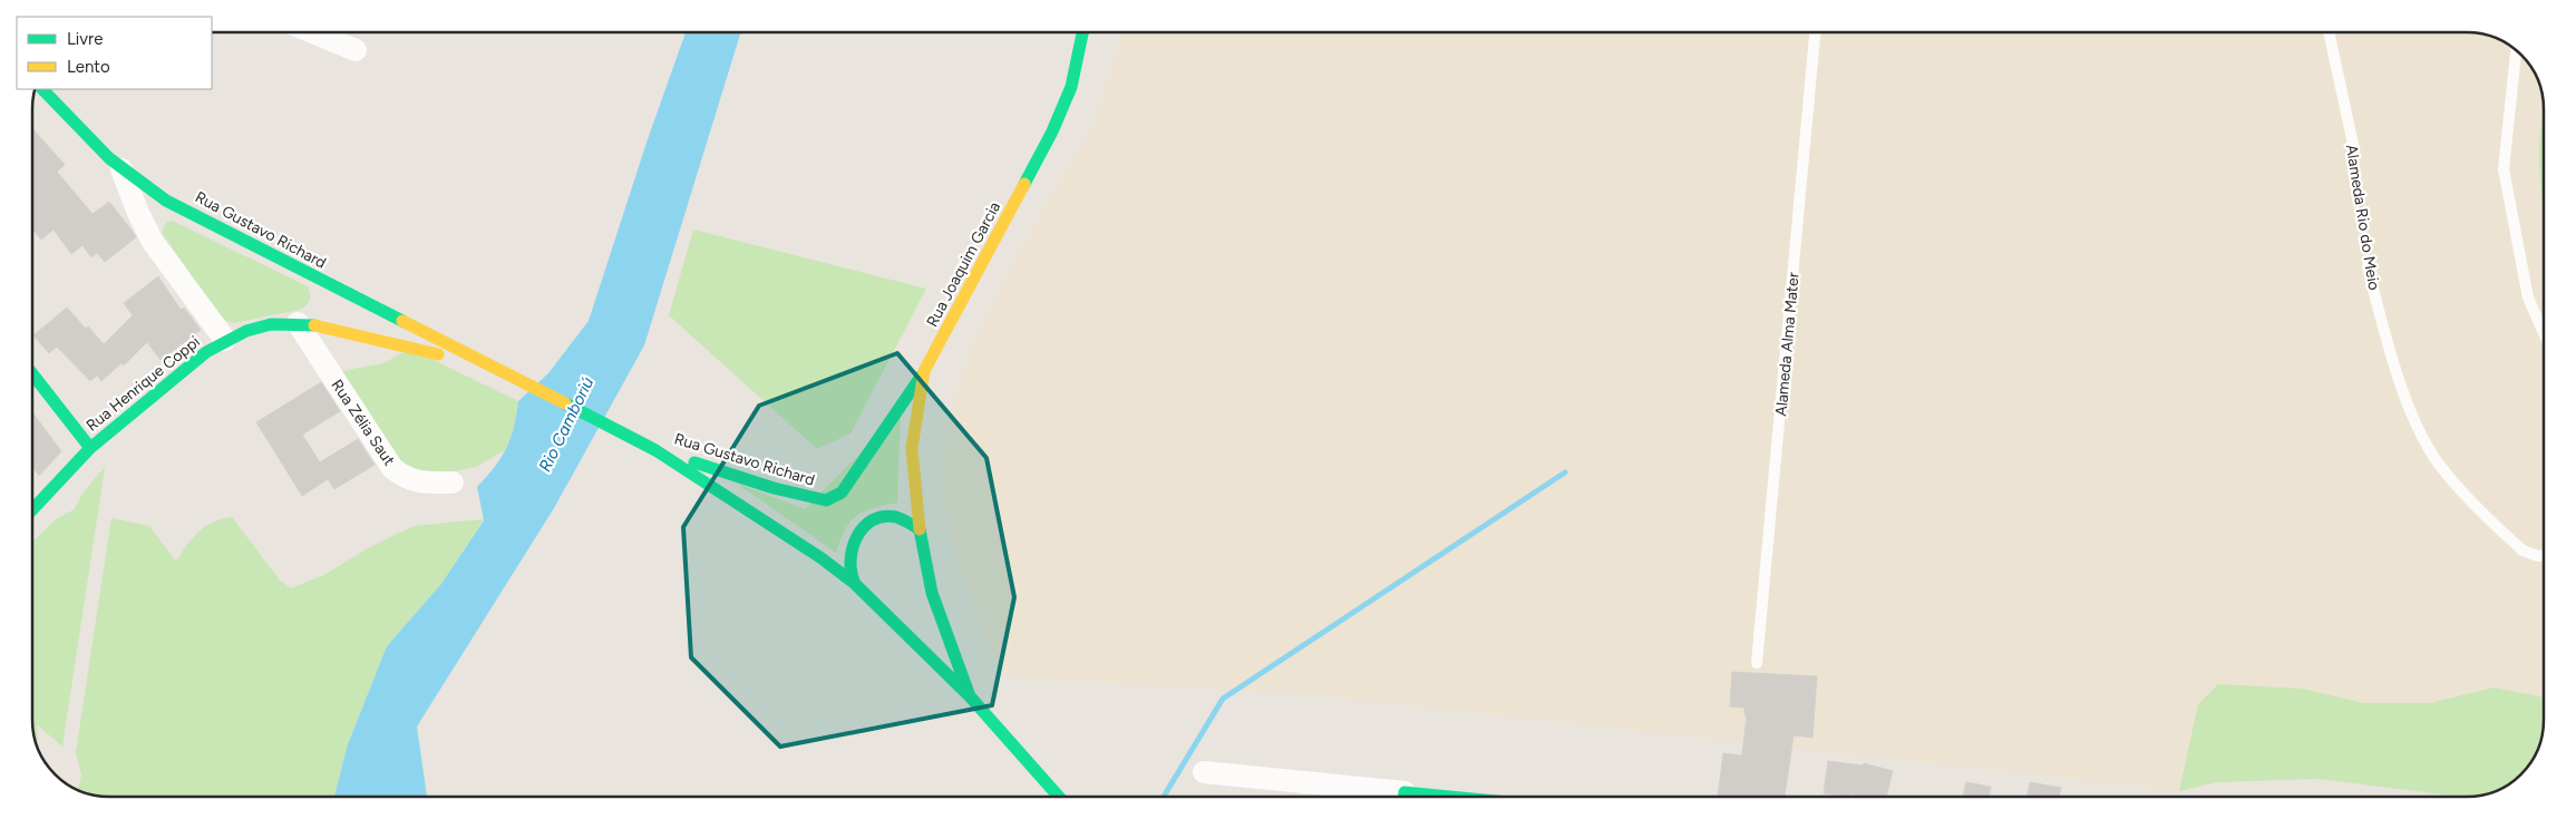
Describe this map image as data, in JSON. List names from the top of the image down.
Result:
{
  "streets": {
    "main road": ["Rua Gustavo Richard", "Rua Joaquim Garcia", "Rua Henrique Coppi"],
    "street": ["Rua Zélia Saut"],
    "lane": ["Alameda Rio do Meio", "Alameda Alma Mater"]
  },
  "crossings": [
    ["Rua Gustavo Richard", "Rua Joaquim Garcia"],
    ["Rua Gustavo Richard", "Rua Henrique Coppi"],
    ["Rua Gustavo Richard", "Rua Zélia Saut"],
    ["Rua Henrique Coppi", "Rua Zélia Saut"]
  ],
  "water": ["Rio Camboriú"],
  "legend": ["Livre", "Lento"]
}
